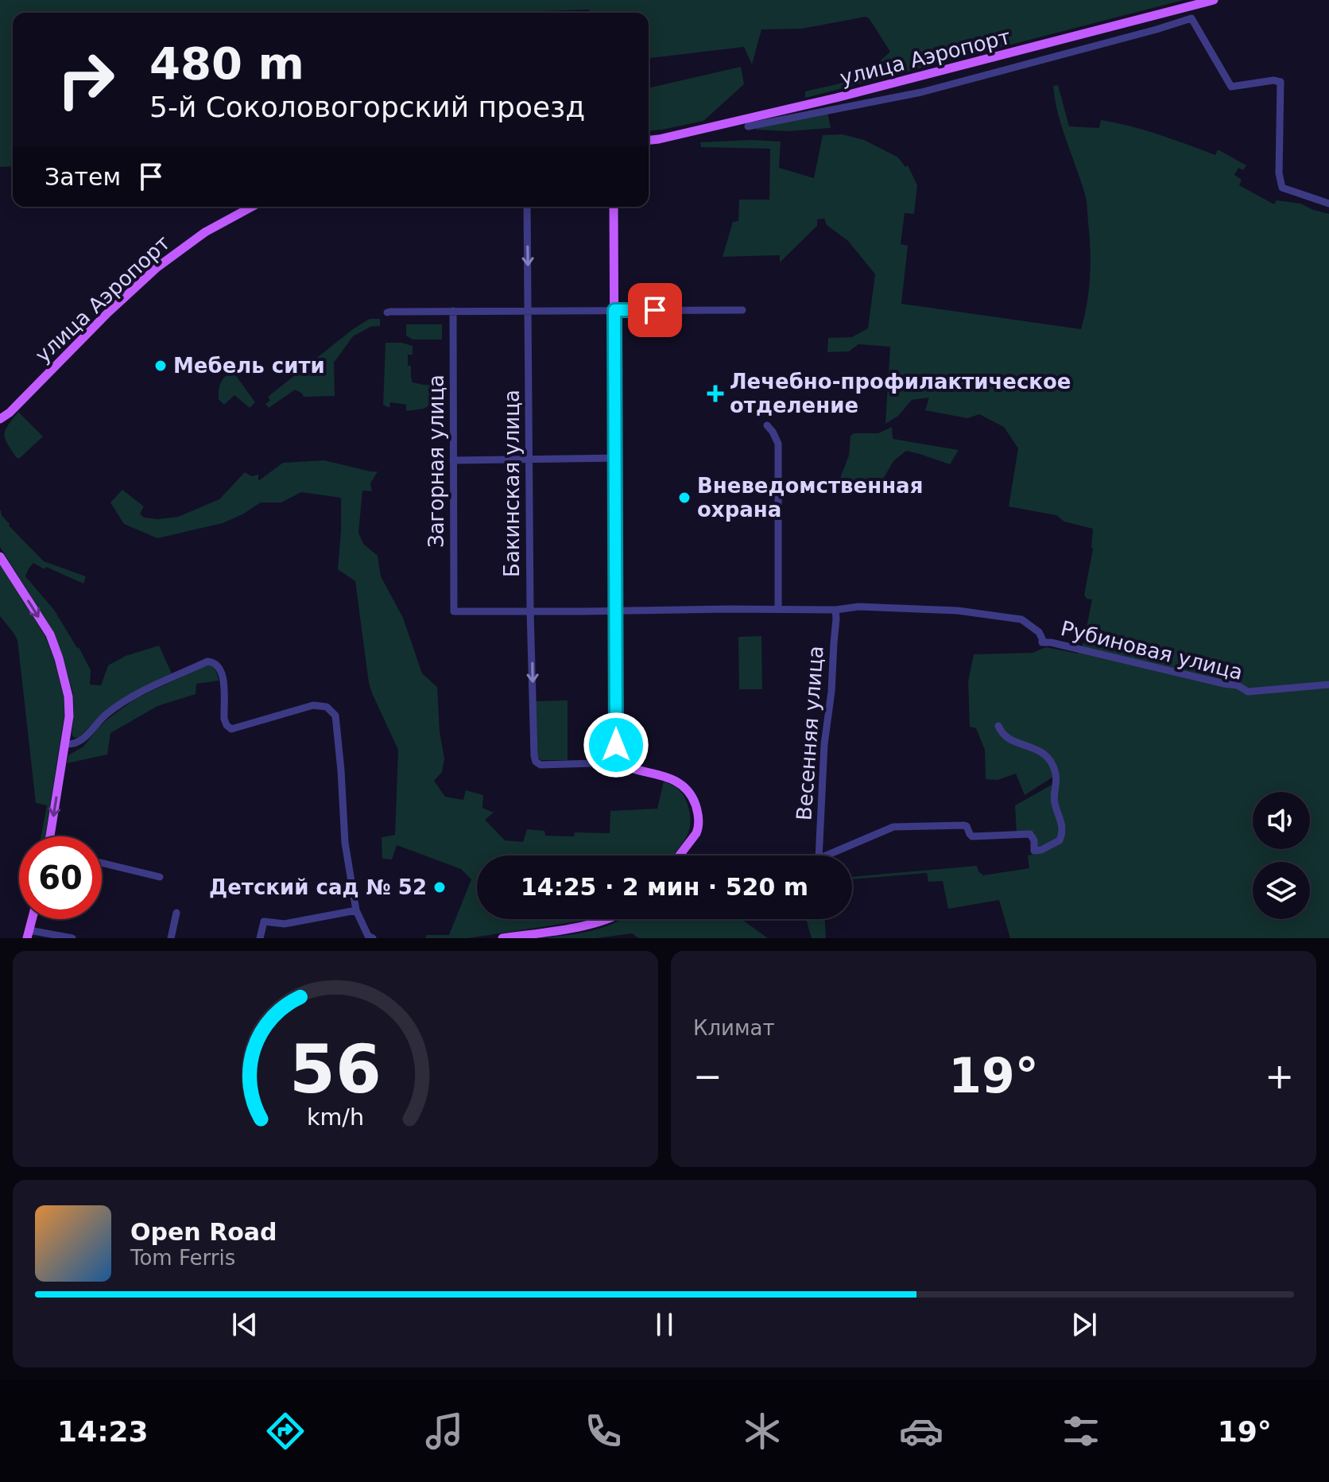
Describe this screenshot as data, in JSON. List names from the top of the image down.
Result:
{
  "streets": {
    "main road": ["улица Аэропорт"],
    "street": [
      "Загорная улица",
      "Бакинская улица",
      "Рубиновая улица",
      "Весенняя улица"
    ]
  },
  "crossings": [
    ["Загорная улица", "Бакинская улица"],
    ["Рубиновая улица", "Весенняя улица"]
  ],
  "places": {
    "other": ["Мебель сити", "Вневедомственная охрана", "Детский сад № 52"],
    "health": ["Лечебно-профилактическое отделение"]
  },
  "page": {
    "turn": ["480 m", "5-й Соколовогорский проезд"],
    "then": "Затем",
    "limit": "60",
    "trip": "14:25 · 2 мин · 520 m",
    "tile": "Климат",
    "heat": ["−", "19°", "+"],
    "song": ["Open Road", "Tom Ferris"],
    "tabs": ["14:23", "19°"],
    "gauge": ["56", "km/h"]
  }
}
